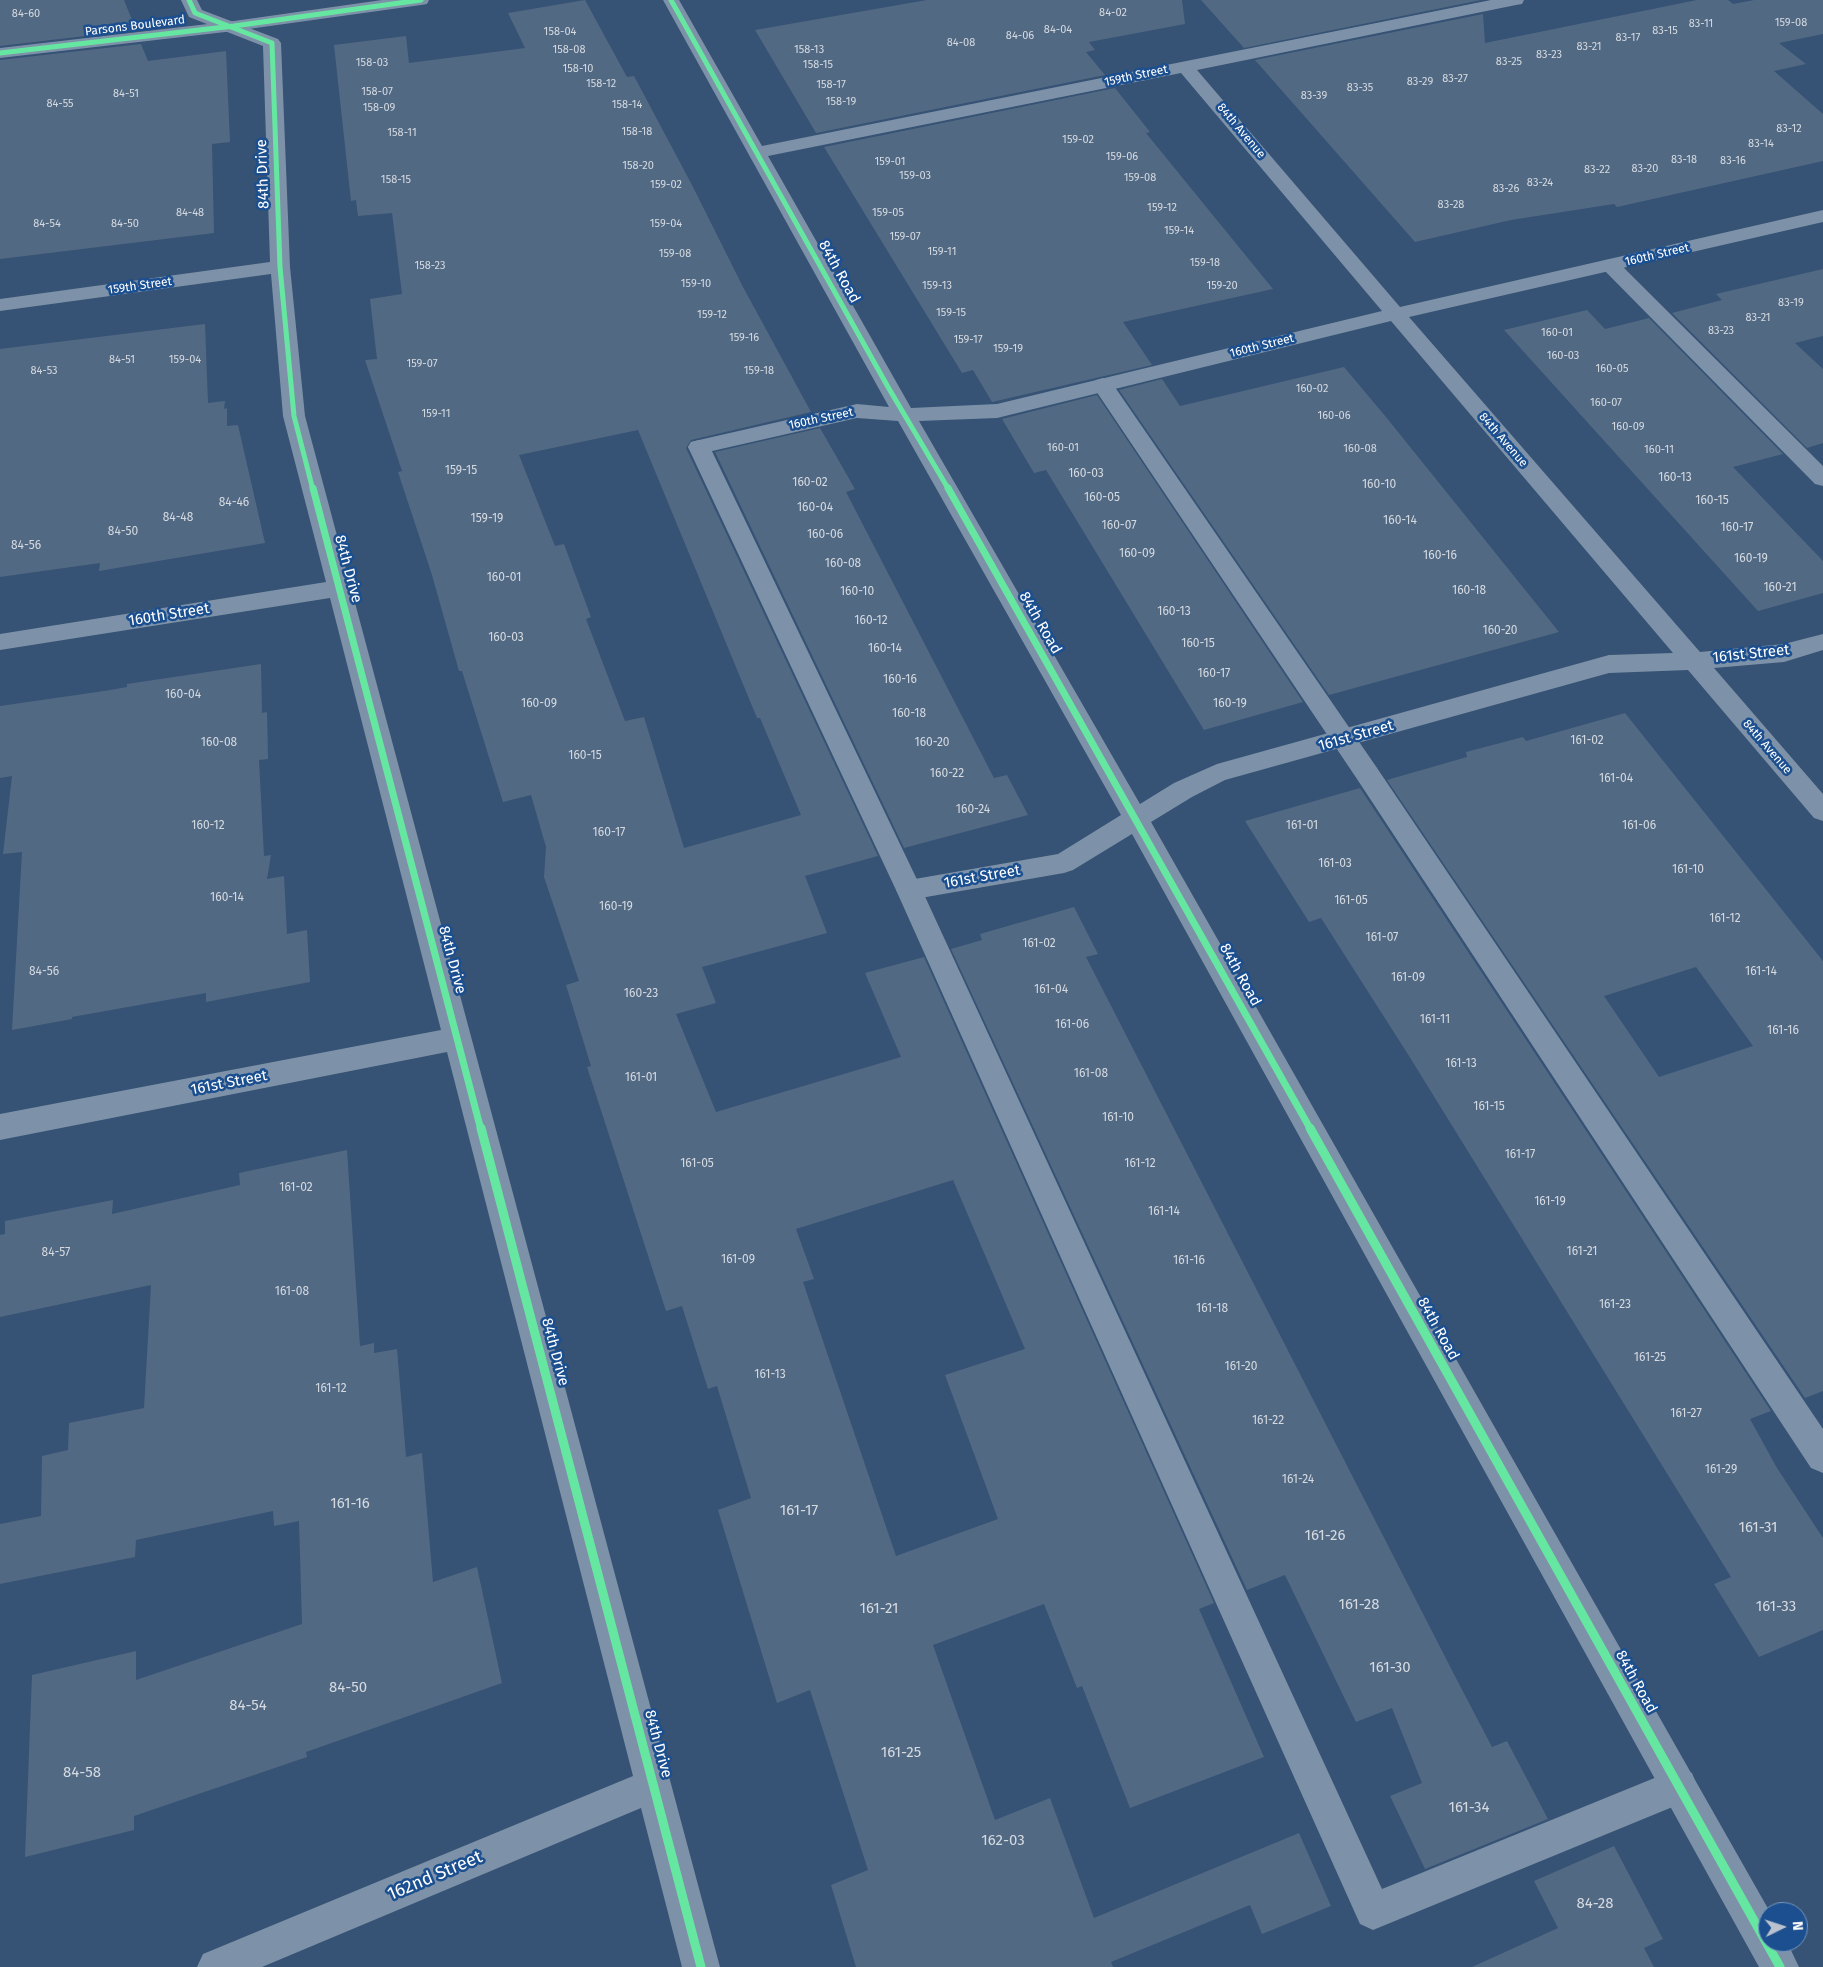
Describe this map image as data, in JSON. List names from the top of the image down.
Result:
{
  "streets": {
    "street": [
      "Parsons Boulevard",
      "159th Street",
      "84th Avenue",
      "84th Drive",
      "160th Street",
      "84th Road",
      "161st Street",
      "162nd Street"
    ]
  },
  "crossings": [
    ["Parsons Boulevard", "84th Drive"],
    ["159th Street", "84th Avenue"],
    ["159th Street", "84th Drive"],
    ["159th Street", "84th Road"],
    ["84th Avenue", "160th Street"],
    ["84th Avenue", "161st Street"],
    ["84th Drive", "160th Street"],
    ["84th Drive", "161st Street"],
    ["84th Drive", "162nd Street"],
    ["160th Street", "84th Road"],
    ["160th Street", "161st Street"],
    ["84th Road", "161st Street"]
  ],
  "house_numbers": [
    "84-02",
    "84-60",
    "159-08",
    "83-11",
    "84-04",
    "83-15",
    "158-04",
    "84-06",
    "83-17",
    "84-08",
    "83-21",
    "158-08",
    "158-13",
    "83-23",
    "83-25",
    "158-03",
    "158-15",
    "158-10",
    "83-27",
    "83-29",
    "158-12",
    "158-17",
    "83-35",
    "158-07",
    "84-51",
    "83-39",
    "158-19",
    "84-55",
    "158-14",
    "158-09",
    "83-12",
    "158-18",
    "158-11",
    "159-02",
    "83-14",
    "159-06",
    "83-18",
    "83-16",
    "159-01",
    "158-20",
    "83-20",
    "83-22",
    "159-03",
    "159-08",
    "158-15",
    "83-24",
    "159-02",
    "83-26",
    "83-28",
    "159-12",
    "84-48",
    "159-05",
    "84-54",
    "84-50",
    "159-04",
    "159-14",
    "159-07",
    "159-11",
    "159-08",
    "159-18",
    "158-23",
    "159-10",
    "159-13",
    "159-20",
    "83-19",
    "159-15",
    "159-12",
    "83-21",
    "83-23",
    "160-01",
    "159-16",
    "159-17",
    "159-19",
    "160-03",
    "84-51",
    "159-04",
    "159-07",
    "160-05",
    "84-53",
    "159-18",
    "160-02",
    "160-07",
    "159-11",
    "160-06",
    "160-09",
    "160-01",
    "160-08",
    "160-11",
    "159-15",
    "160-03",
    "160-13",
    "160-02",
    "160-10",
    "160-05",
    "160-15",
    "84-46",
    "160-04",
    "84-48",
    "159-19",
    "160-14",
    "160-07",
    "160-17",
    "84-50",
    "160-06",
    "84-56",
    "160-09",
    "160-16",
    "160-19",
    "160-08",
    "160-01",
    "160-21",
    "160-18",
    "160-10",
    "160-13",
    "160-12",
    "160-20",
    "160-03",
    "160-15",
    "160-14",
    "160-17",
    "160-16",
    "160-04",
    "160-09",
    "160-19",
    "160-18",
    "161-02",
    "160-08",
    "160-20",
    "160-15",
    "160-22",
    "161-04",
    "160-24",
    "160-12",
    "161-01",
    "161-06",
    "160-17",
    "161-03",
    "161-10",
    "160-14",
    "161-05",
    "160-19",
    "161-12",
    "161-07",
    "161-02",
    "84-56",
    "161-14",
    "161-09",
    "161-04",
    "160-23",
    "161-11",
    "161-06",
    "161-16",
    "161-13",
    "161-08",
    "161-01",
    "161-15",
    "161-10",
    "161-17",
    "161-05",
    "161-12",
    "161-02",
    "161-19",
    "161-14",
    "161-21",
    "84-57",
    "161-09",
    "161-16",
    "161-08",
    "161-23",
    "161-18",
    "161-25",
    "161-20",
    "161-13",
    "161-12",
    "161-27",
    "161-22",
    "161-29",
    "161-24",
    "161-16",
    "161-17",
    "161-31",
    "161-26",
    "161-28",
    "161-33",
    "161-21",
    "161-30",
    "84-50",
    "84-54",
    "161-25",
    "84-58",
    "161-34",
    "162-03",
    "84-28"
  ],
  "north": "right"
}
